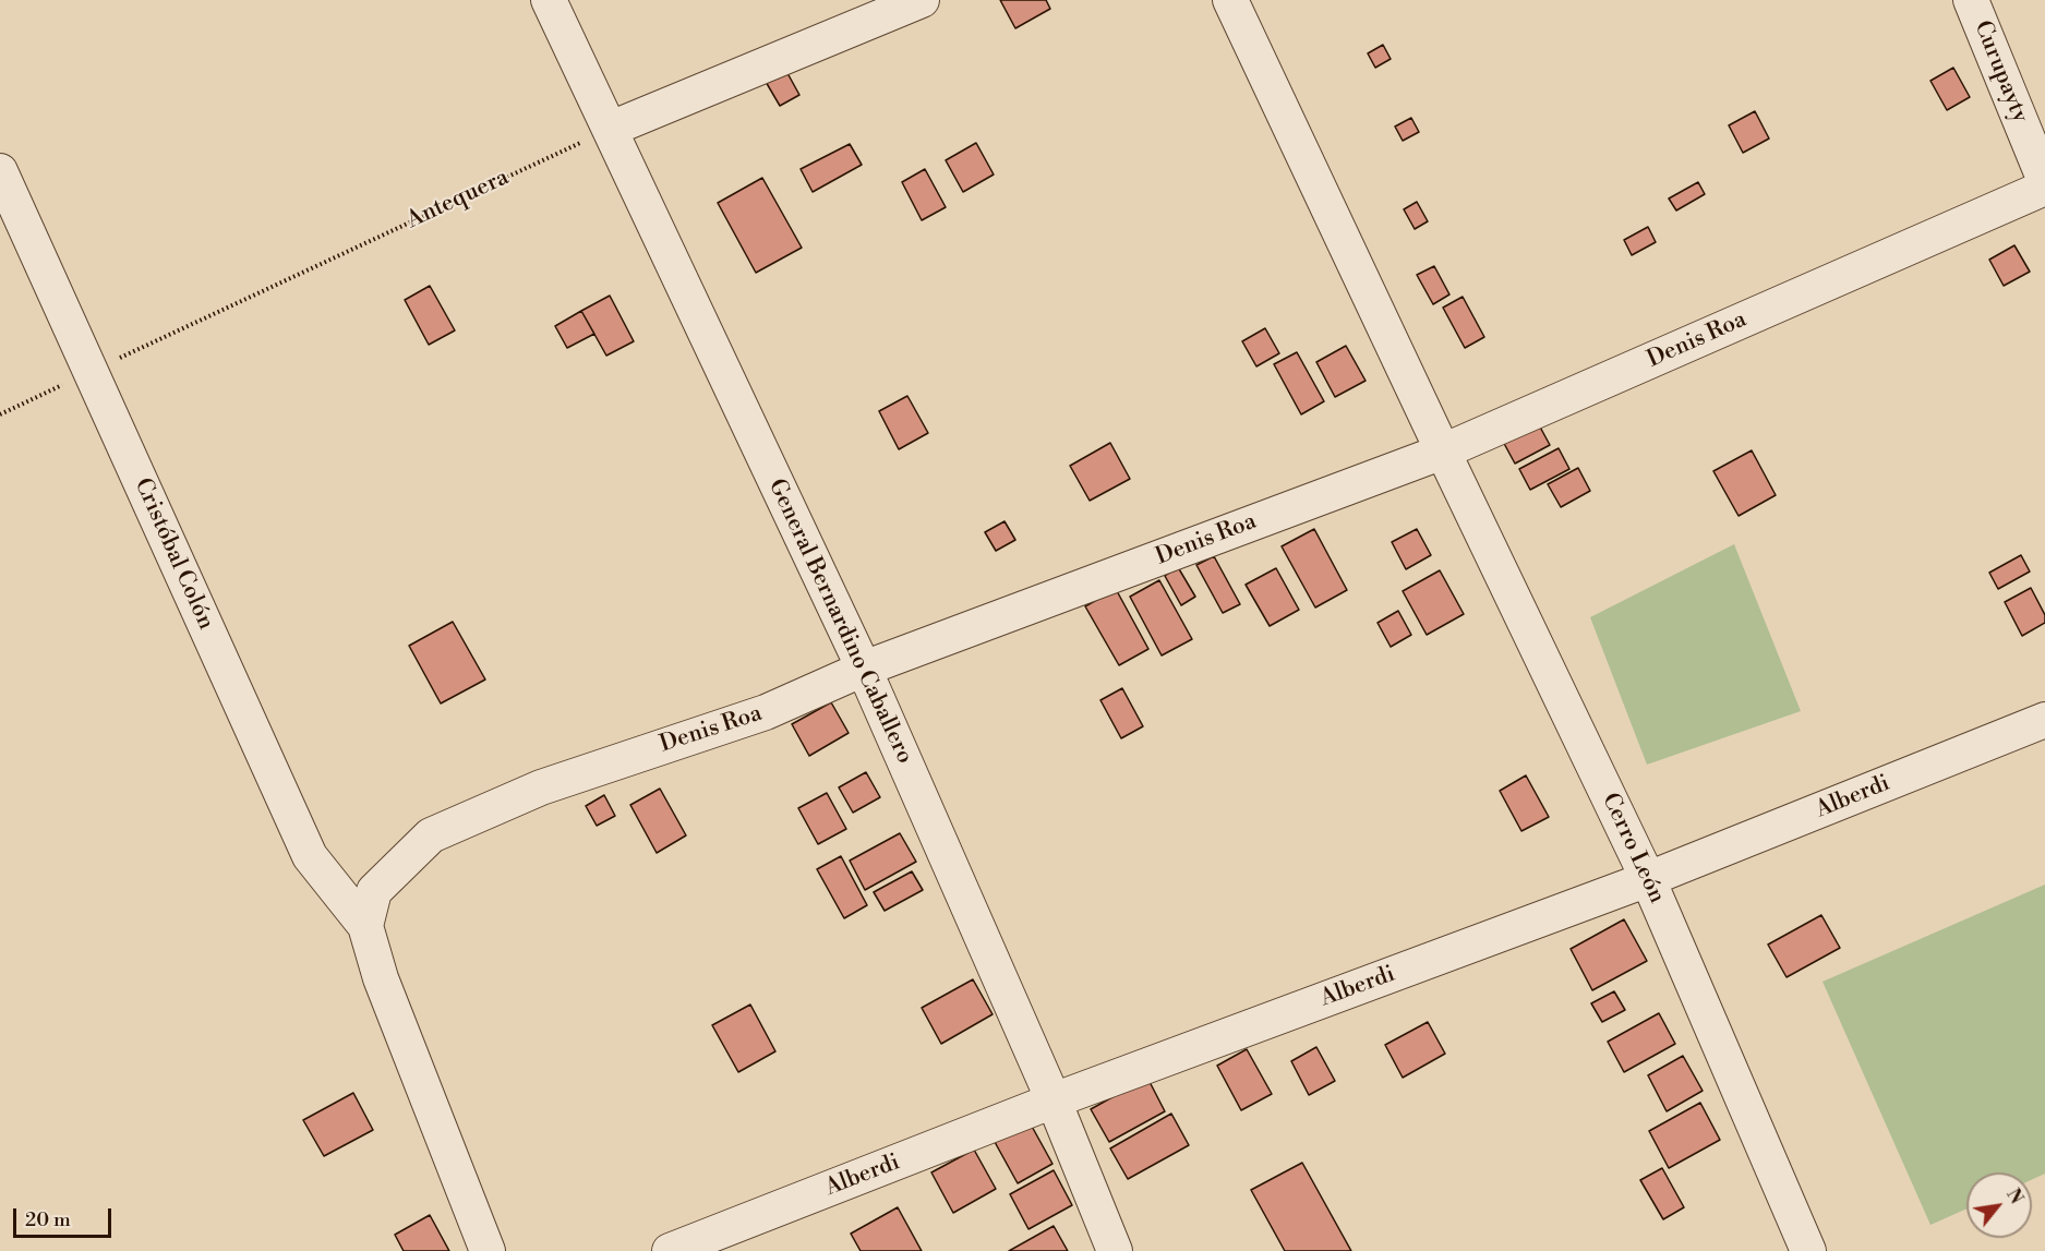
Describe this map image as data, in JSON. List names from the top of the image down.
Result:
{
  "streets": {
    "street": [
      "Curupayty",
      "Denis Roa",
      "Cristóbal Colón",
      "General Bernardino Caballero",
      "Alberdi",
      "Cerro León"
    ],
    "path": ["Antequera"]
  },
  "crossings": [
    ["Antequera", "Cristóbal Colón"],
    ["Antequera", "General Bernardino Caballero"],
    ["Denis Roa", "Cristóbal Colón"],
    ["Denis Roa", "General Bernardino Caballero"],
    ["Denis Roa", "Cerro León"],
    ["General Bernardino Caballero", "Alberdi"],
    ["Alberdi", "Cerro León"]
  ],
  "scale_bar": "20 m",
  "north": "top right"
}
